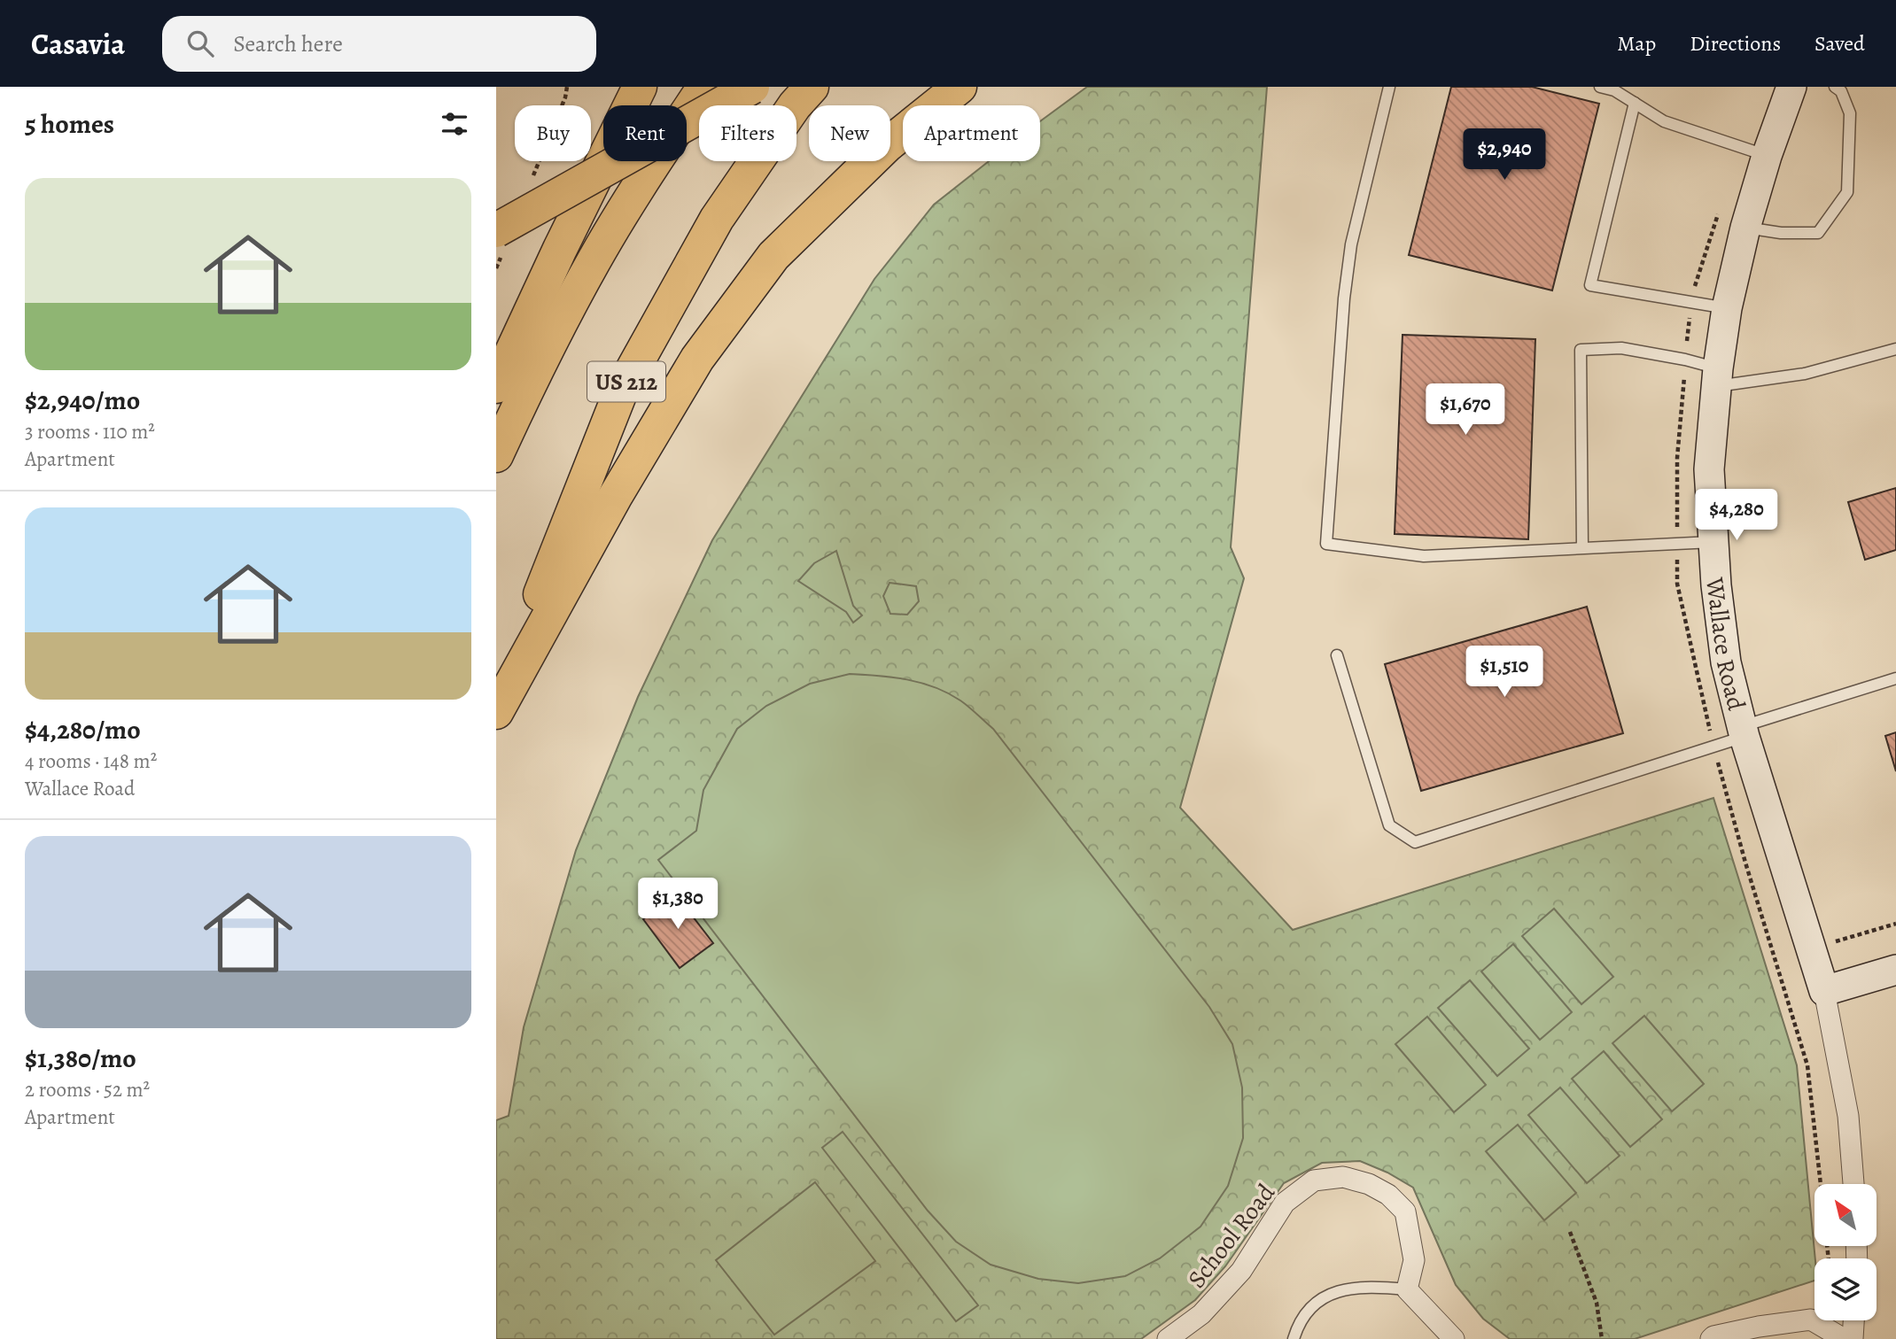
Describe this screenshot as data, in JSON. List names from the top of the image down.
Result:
{
  "streets": {
    "highway": ["US 212"],
    "street": ["Wallace Road", "School Road"]
  },
  "north": "top left",
  "page": {
    "header": "Casavia",
    "search": "Search here",
    "nav": ["Map", "Directions", "Saved"],
    "heading": "5 homes",
    "chip": [
      "Buy",
      "Rent",
      "Filters",
      "New",
      "Apartment"
    ],
    "price": [
      "$2,940",
      "$1,670",
      "$4,280",
      "$1,510",
      "$1,380"
    ],
    "list": [
      {
        "name": "$2,940/mo",
        "note": "3 rooms · 110 m² · Apartment"
      },
      {
        "name": "$4,280/mo",
        "note": "4 rooms · 148 m² · Wallace Road"
      },
      {
        "name": "$1,380/mo",
        "note": "2 rooms · 52 m² · Apartment"
      }
    ]
  }
}
